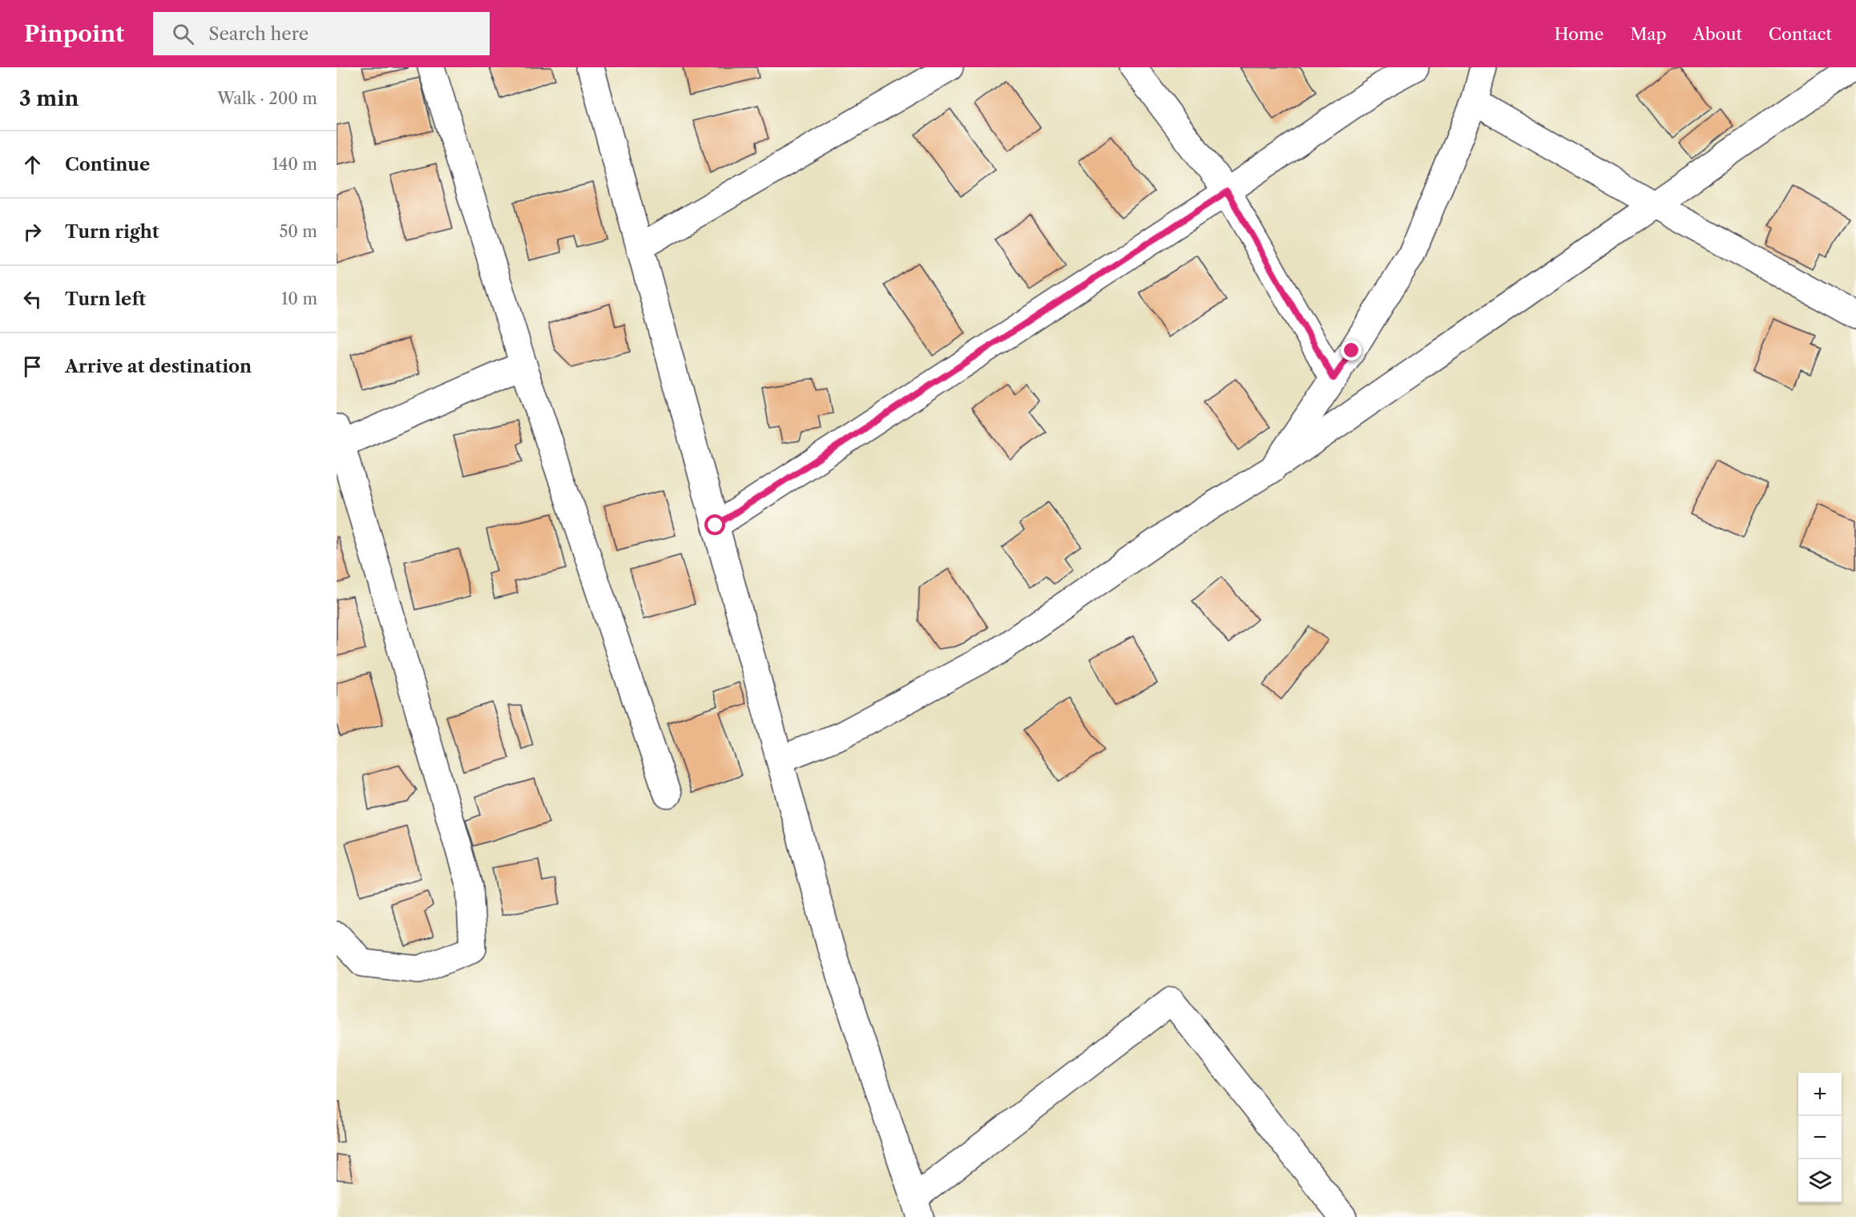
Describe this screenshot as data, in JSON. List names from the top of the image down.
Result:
{
  "page": {
    "header": "Pinpoint",
    "search": "Search here",
    "nav": [
      "Home",
      "Map",
      "About",
      "Contact"
    ],
    "heading": ["3 min", "Walk · 200 m"],
    "list": [
      ["Continue", "140 m"],
      ["Turn right", "50 m"],
      ["Turn left", "10 m"],
      "Arrive at destination"
    ],
    "map_buttons": ["+", "−"]
  }
}
